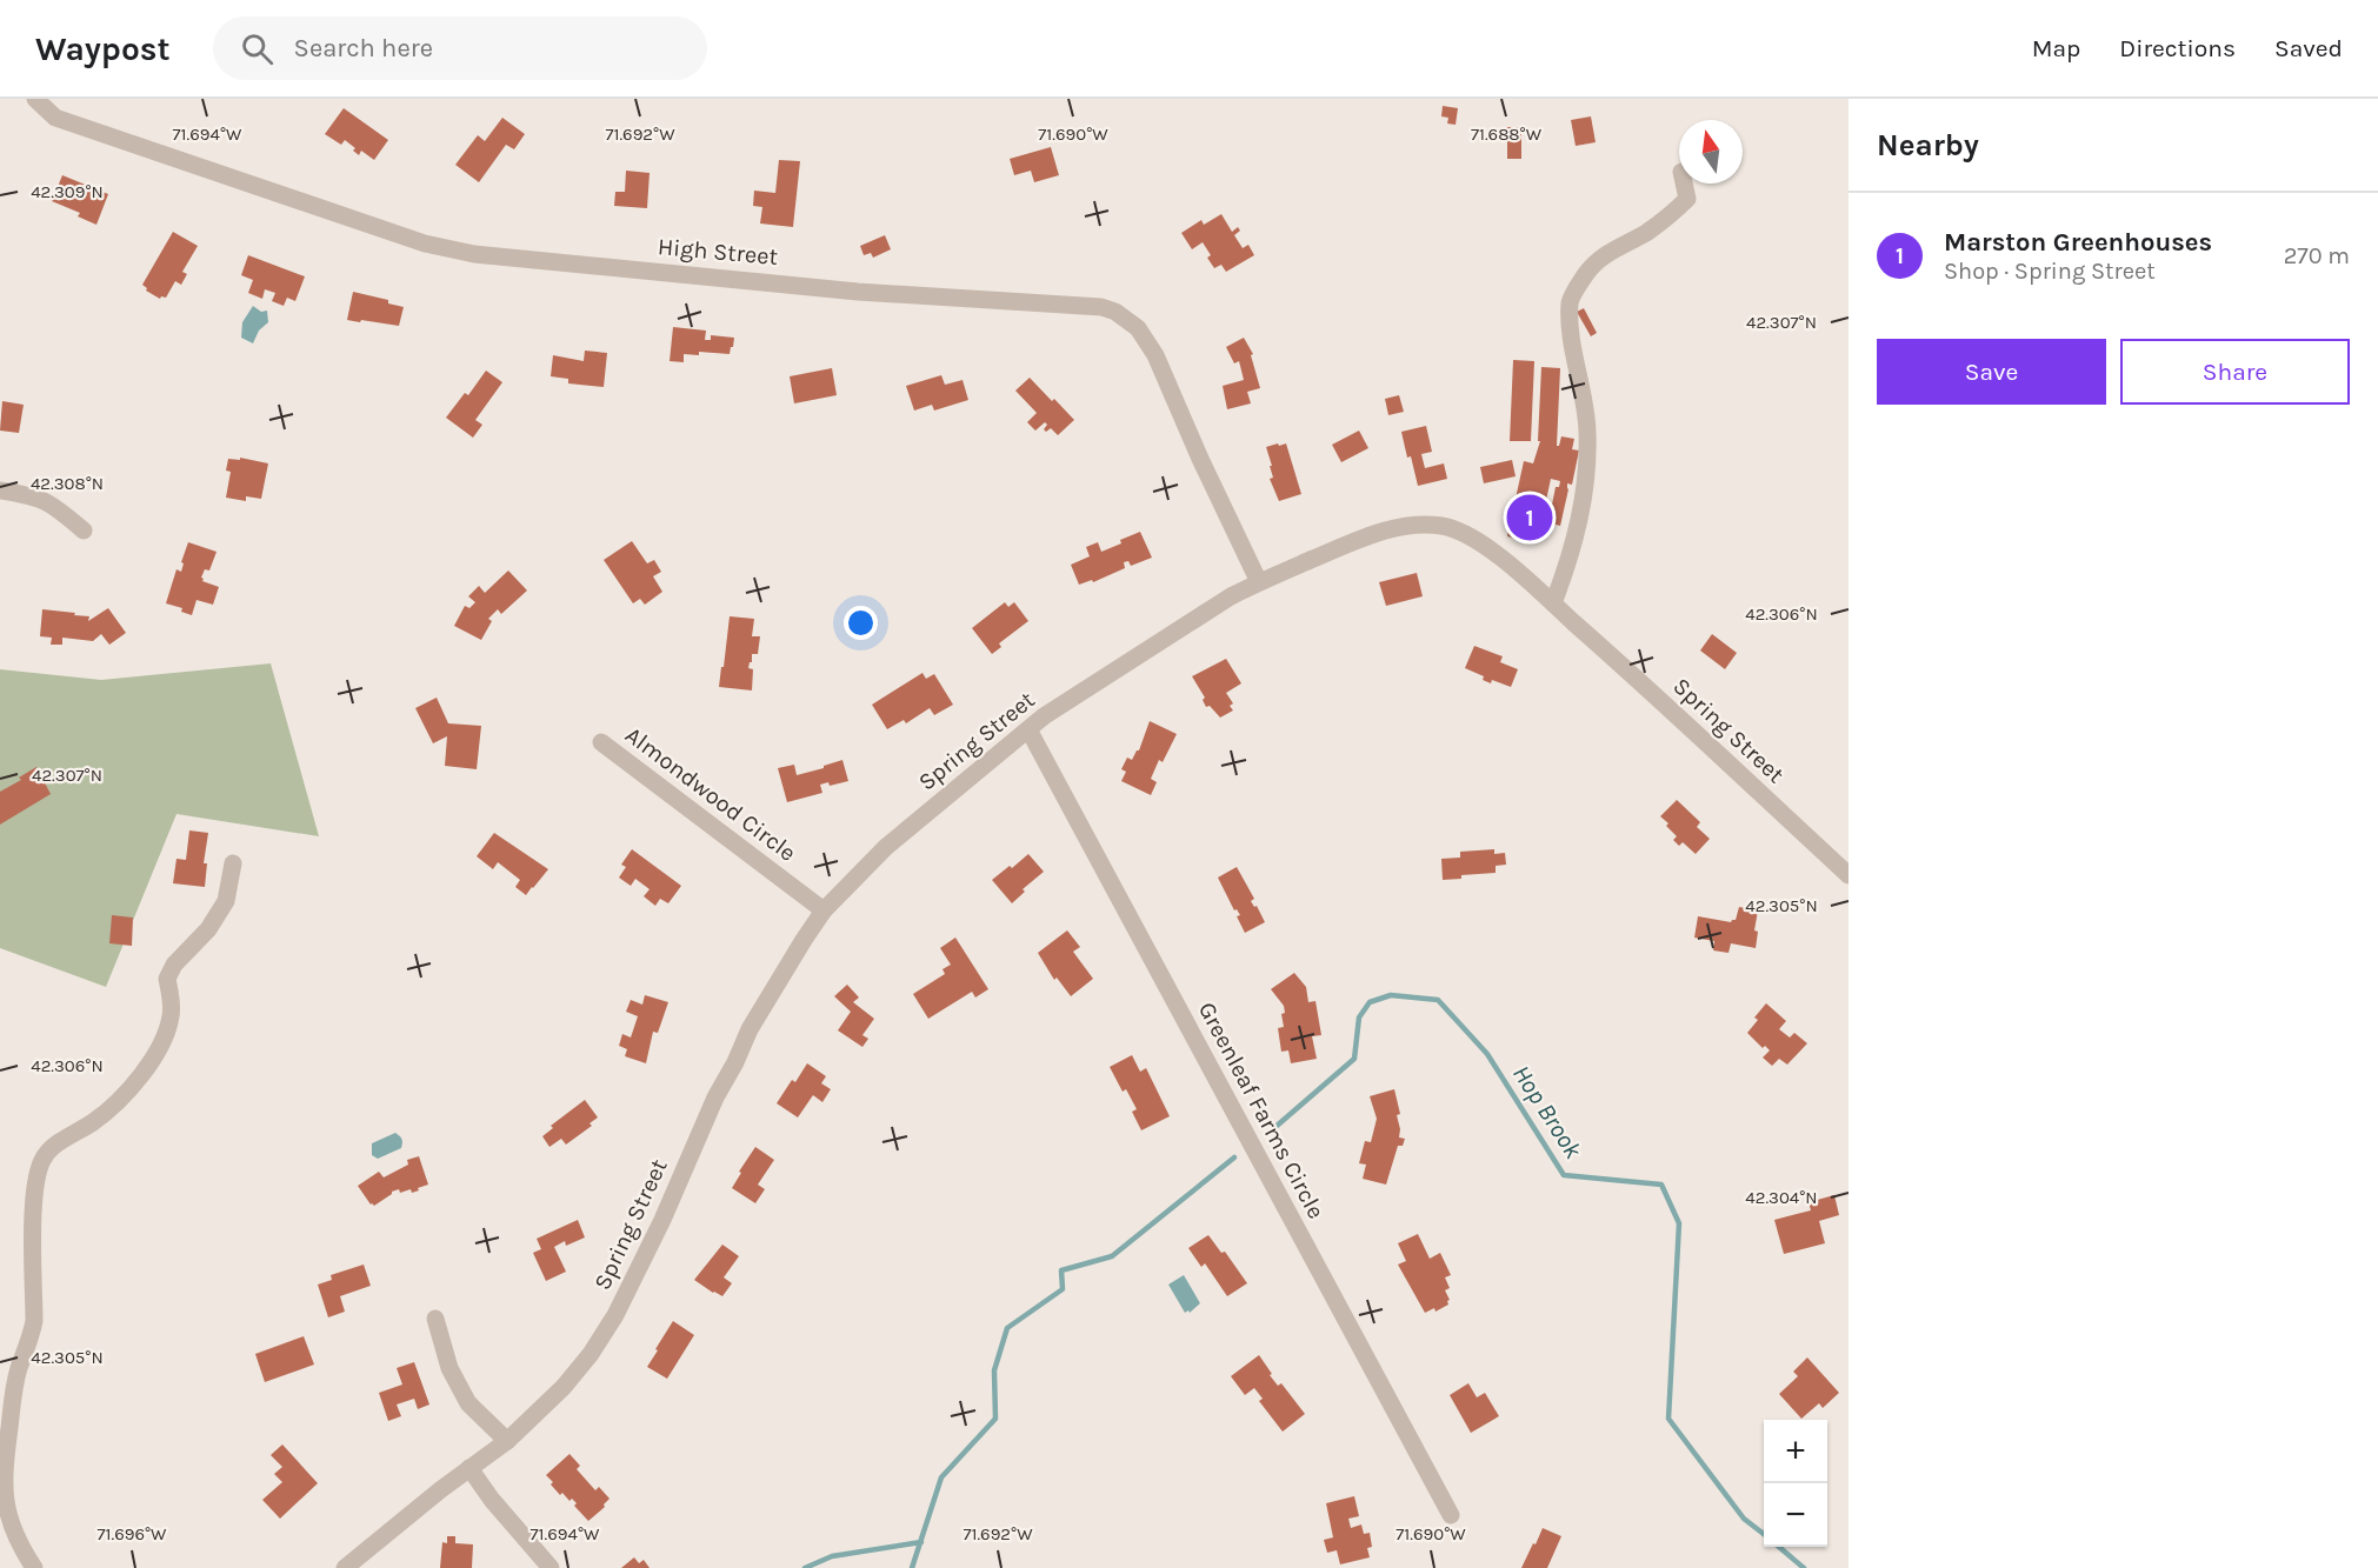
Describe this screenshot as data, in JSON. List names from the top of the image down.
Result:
{
  "streets": {
    "street": [
      "High Street",
      "Spring Street",
      "Almondwood Circle",
      "Greenleaf Farms Circle"
    ]
  },
  "crossings": [
    ["High Street", "Spring Street"],
    ["Spring Street", "Almondwood Circle"],
    ["Spring Street", "Greenleaf Farms Circle"]
  ],
  "water": ["Hop Brook"],
  "north": "top",
  "page": {
    "header": "Waypost",
    "search": "Search here",
    "nav": ["Map", "Directions", "Saved"],
    "heading": "Nearby",
    "list": [
      {
        "mark": "1",
        "name": "Marston Greenhouses",
        "note": "Shop · Spring Street",
        "value": "270 m"
      }
    ],
    "buttons": ["Save", "Share"],
    "pins": "1",
    "map_buttons": ["+", "−"]
  },
  "coordinates": [
    "71.694°W",
    "71.692°W",
    "71.690°W",
    "71.688°W",
    "42.309°N",
    "42.307°N",
    "42.308°N",
    "42.306°N",
    "42.305°N",
    "42.304°N",
    "71.696°W"
  ]
}
